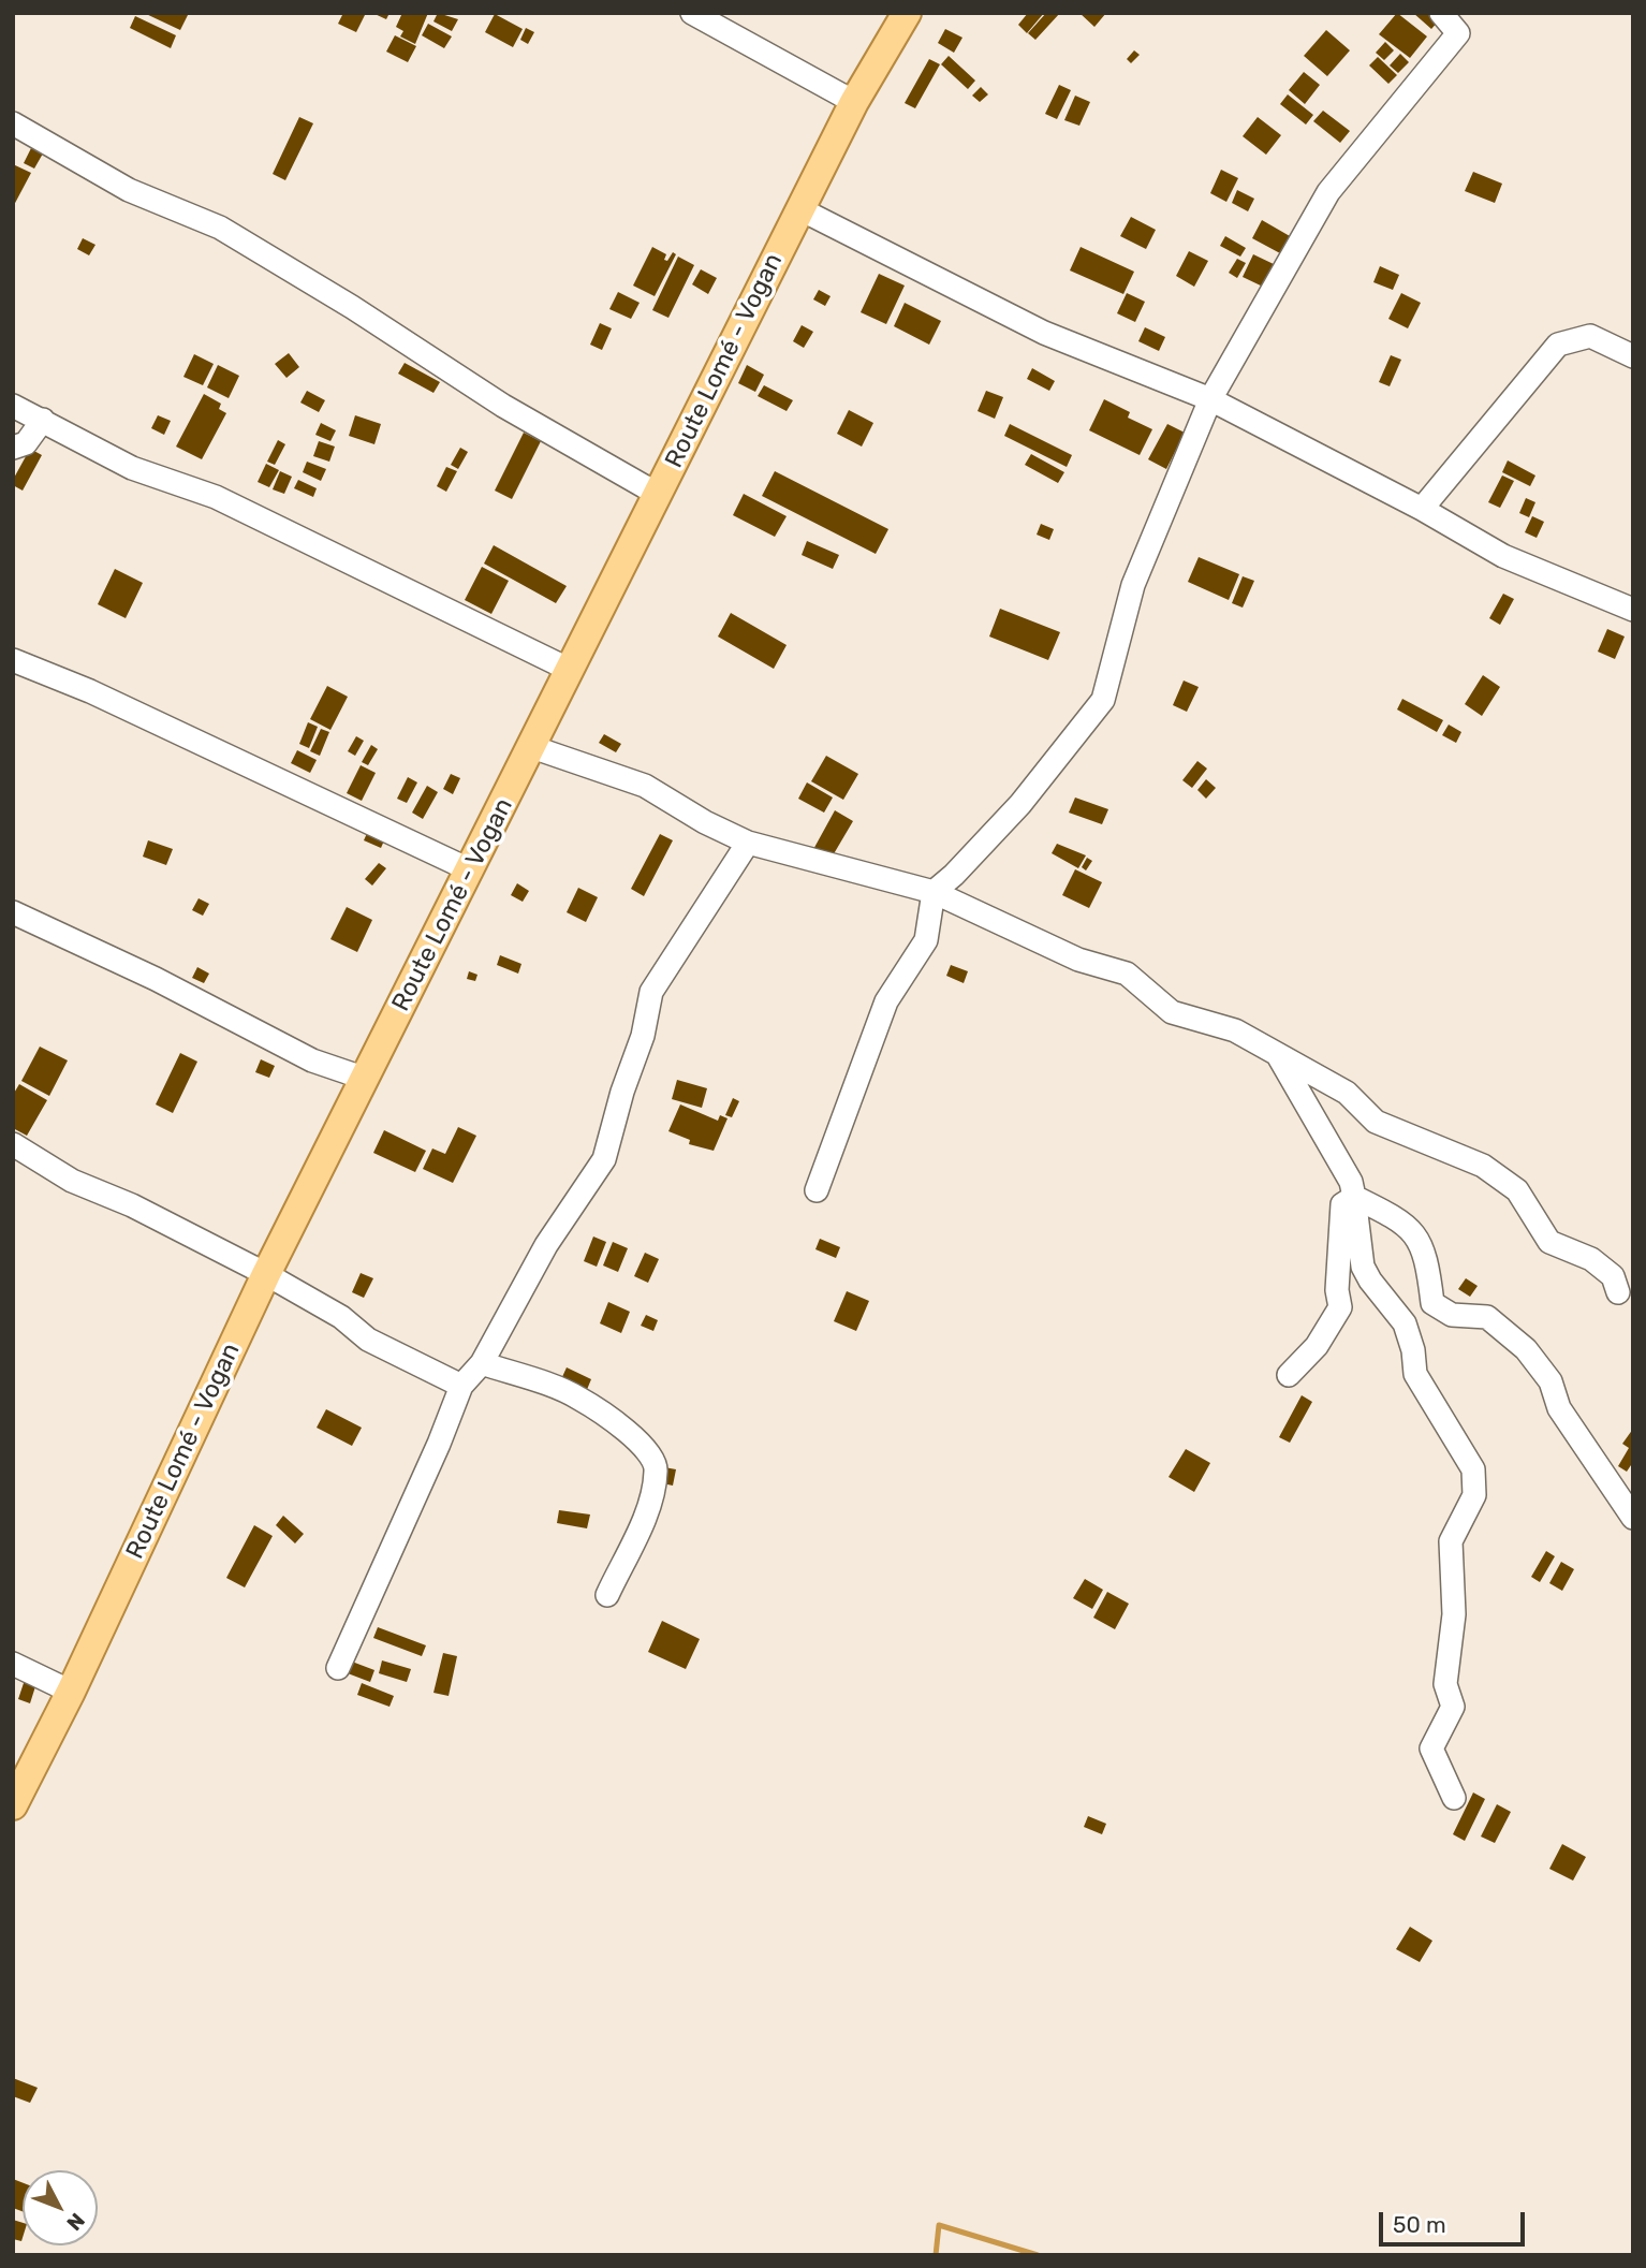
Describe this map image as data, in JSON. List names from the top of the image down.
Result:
{
  "streets": {
    "main road": ["Route Lomé - Vogan"]
  },
  "scale_bar": "50 m",
  "north": "bottom right"
}
